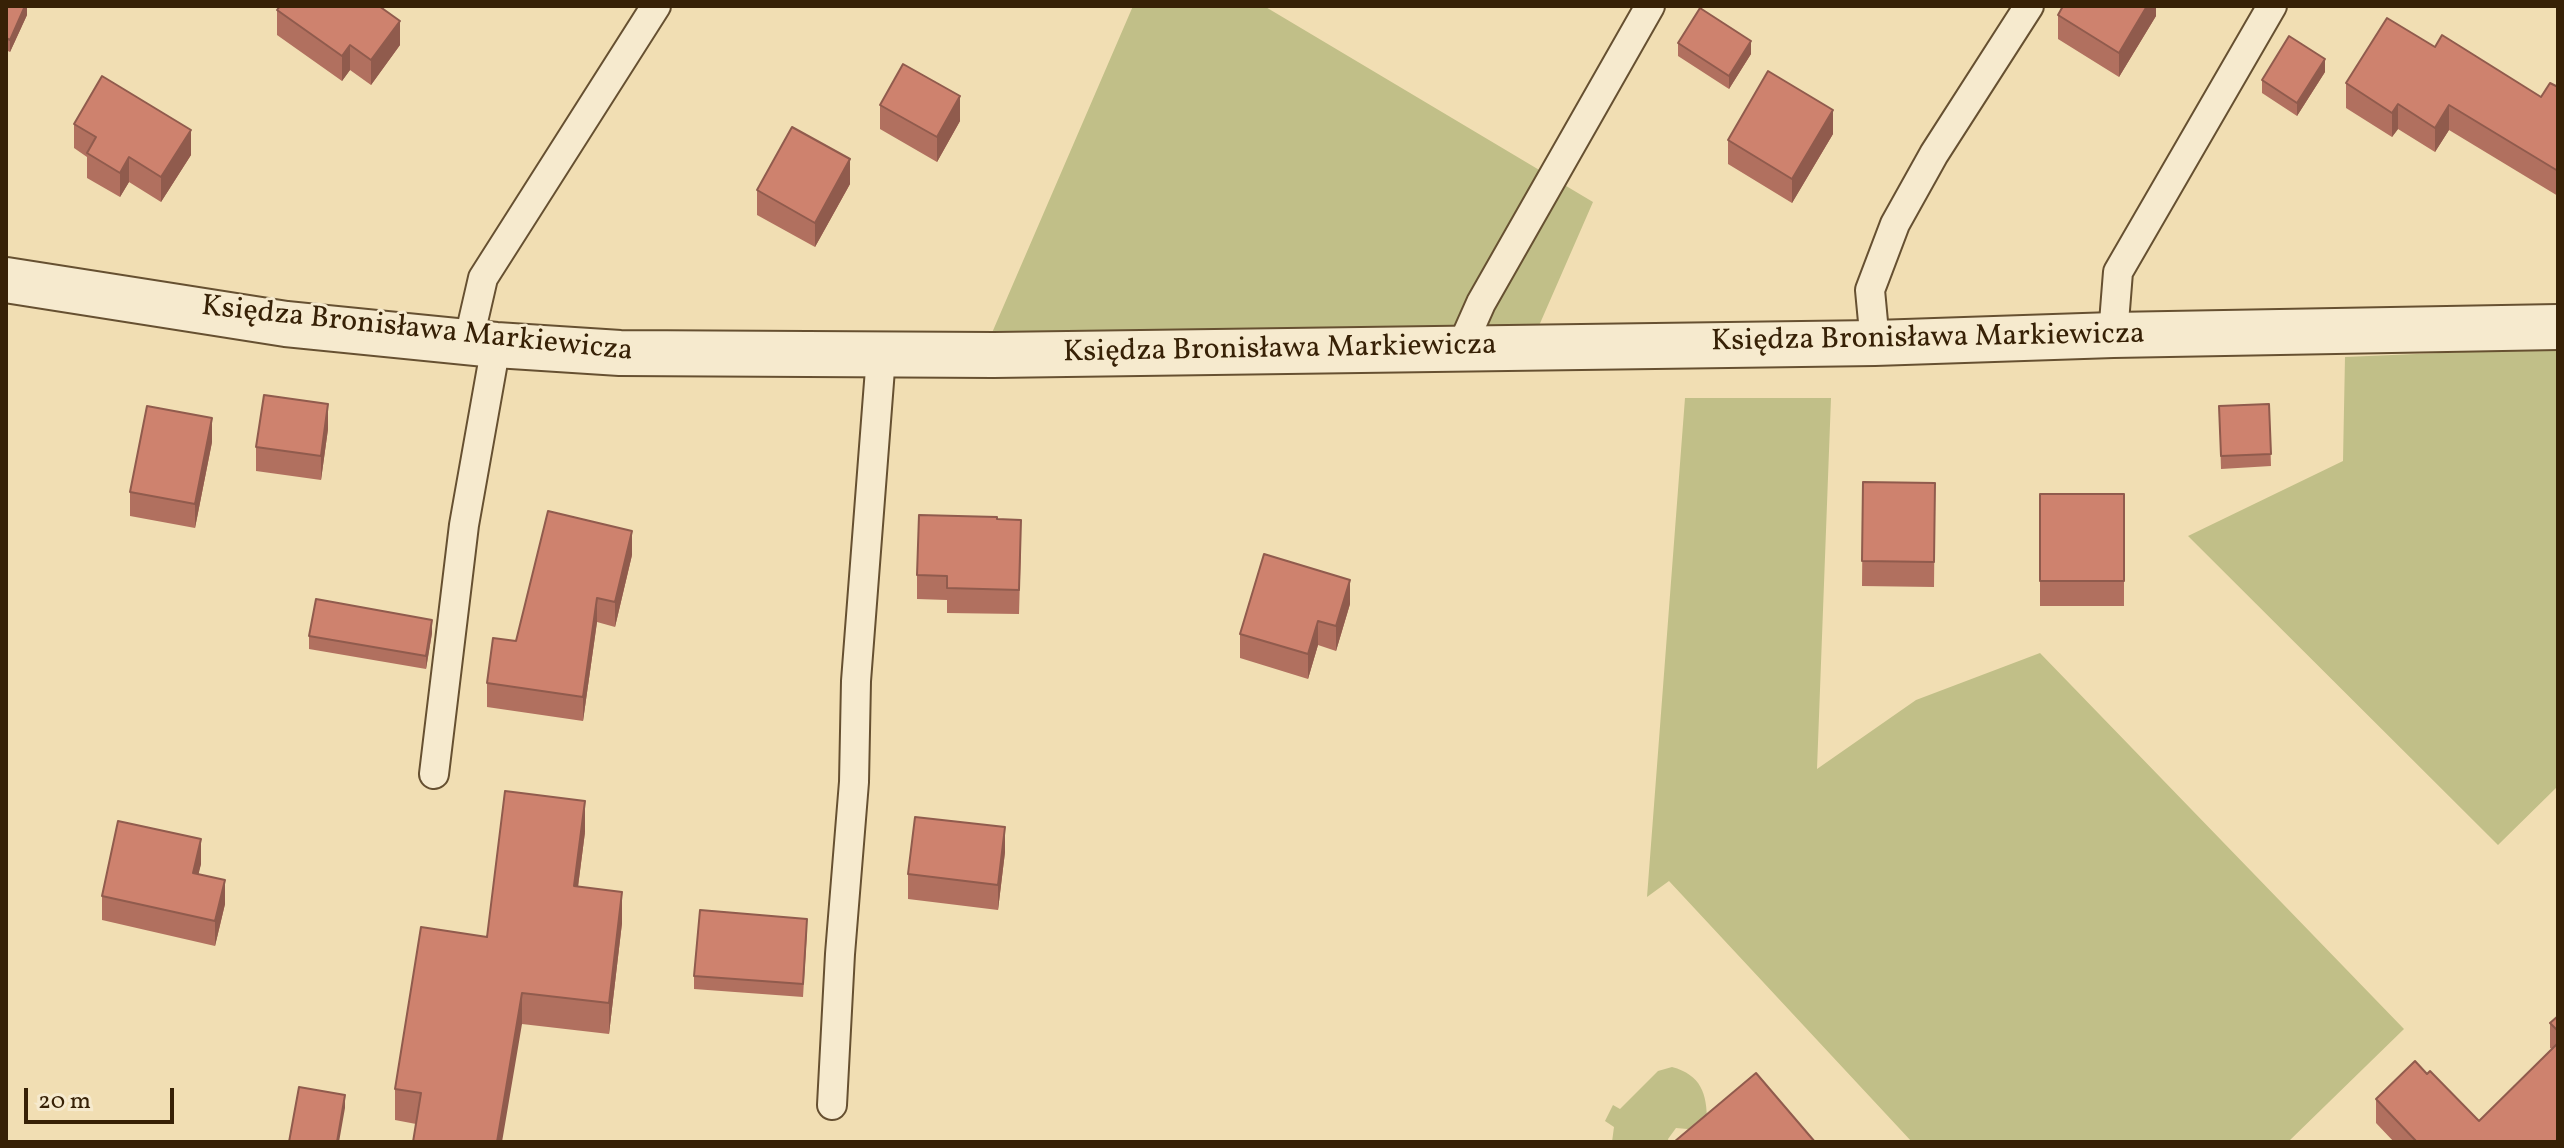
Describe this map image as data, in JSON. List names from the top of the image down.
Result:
{
  "streets": {
    "street": ["Księdza Bronisława Markiewicza"]
  },
  "scale_bar": "20 m"
}
